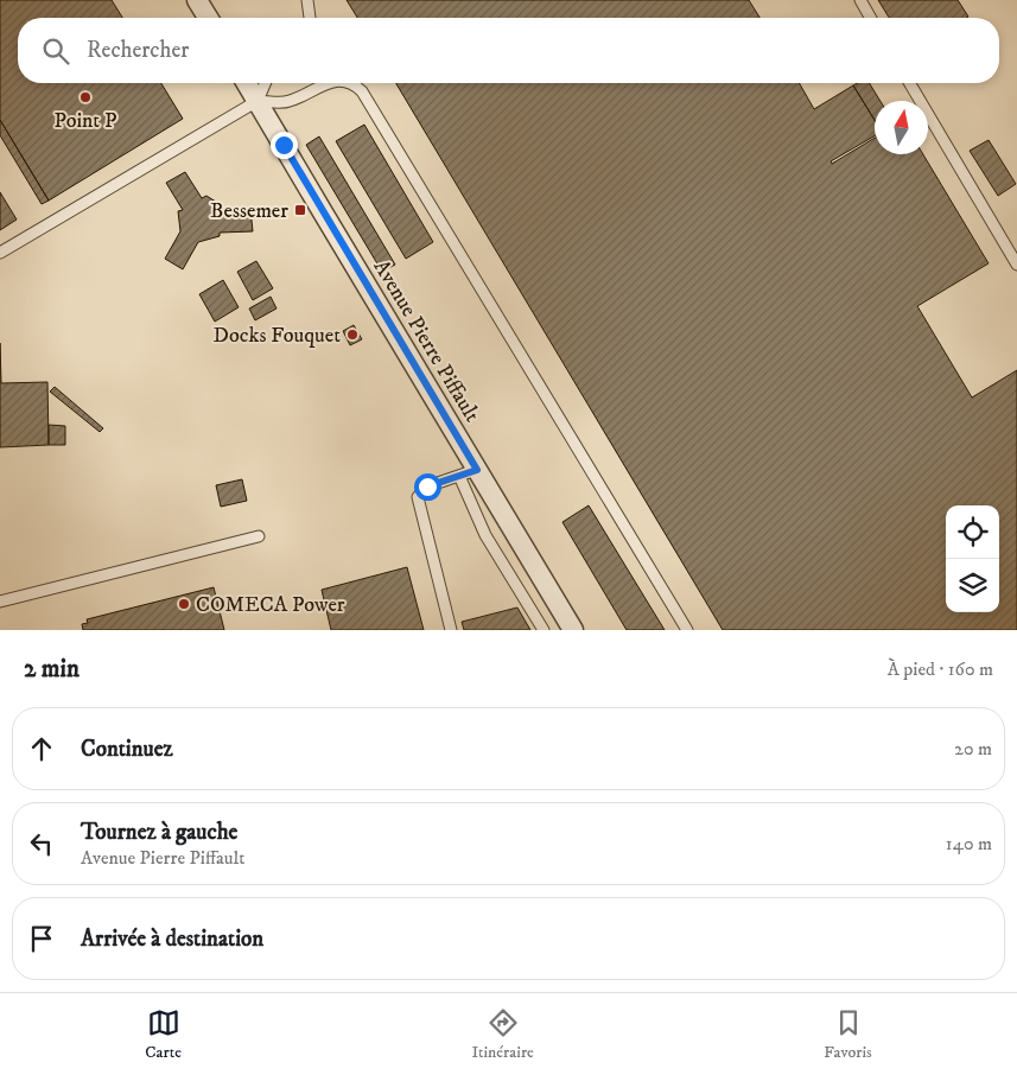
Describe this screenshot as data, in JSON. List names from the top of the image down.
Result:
{
  "streets": {
    "street": ["Avenue Pierre Piffault"]
  },
  "places": {
    "other": ["Point P", "Docks Fouquet", "COMECA Power"],
    "transit": ["Bessemer"]
  },
  "north": "top",
  "page": {
    "search": "Rechercher",
    "heading": ["2 min", "À pied · 160 m"],
    "list": [
      ["Continuez", "20 m"],
      ["Tournez à gauche", "Avenue Pierre Piffault", "140 m"],
      "Arrivée à destination"
    ],
    "nav": ["Carte", "Itinéraire", "Favoris"]
  }
}
